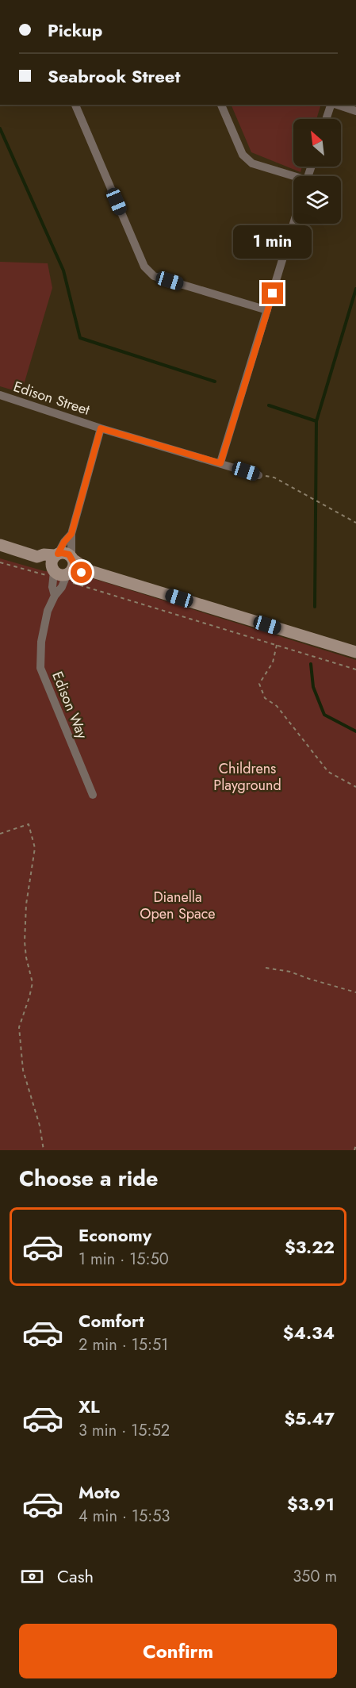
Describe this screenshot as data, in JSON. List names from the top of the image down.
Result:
{
  "streets": {
    "street": ["Edison Street", "Edison Way"]
  },
  "parks": ["Childrens Playground", "Dianella Open Space"],
  "north": "top left",
  "page": {
    "banner": ["Pickup", "Seabrook Street"],
    "bubble": "1 min",
    "heading": "Choose a ride",
    "list": [
      {
        "name": "Economy",
        "note": "1 min · 15:50",
        "value": "$3.22"
      },
      {
        "name": "Comfort",
        "note": "2 min · 15:51",
        "value": "$4.34"
      },
      {
        "name": "XL",
        "note": "3 min · 15:52",
        "value": "$5.47"
      },
      {
        "name": "Moto",
        "note": "4 min · 15:53",
        "value": "$3.91"
      }
    ],
    "pay": ["Cash", "350 m"],
    "buttons": "Confirm"
  }
}
